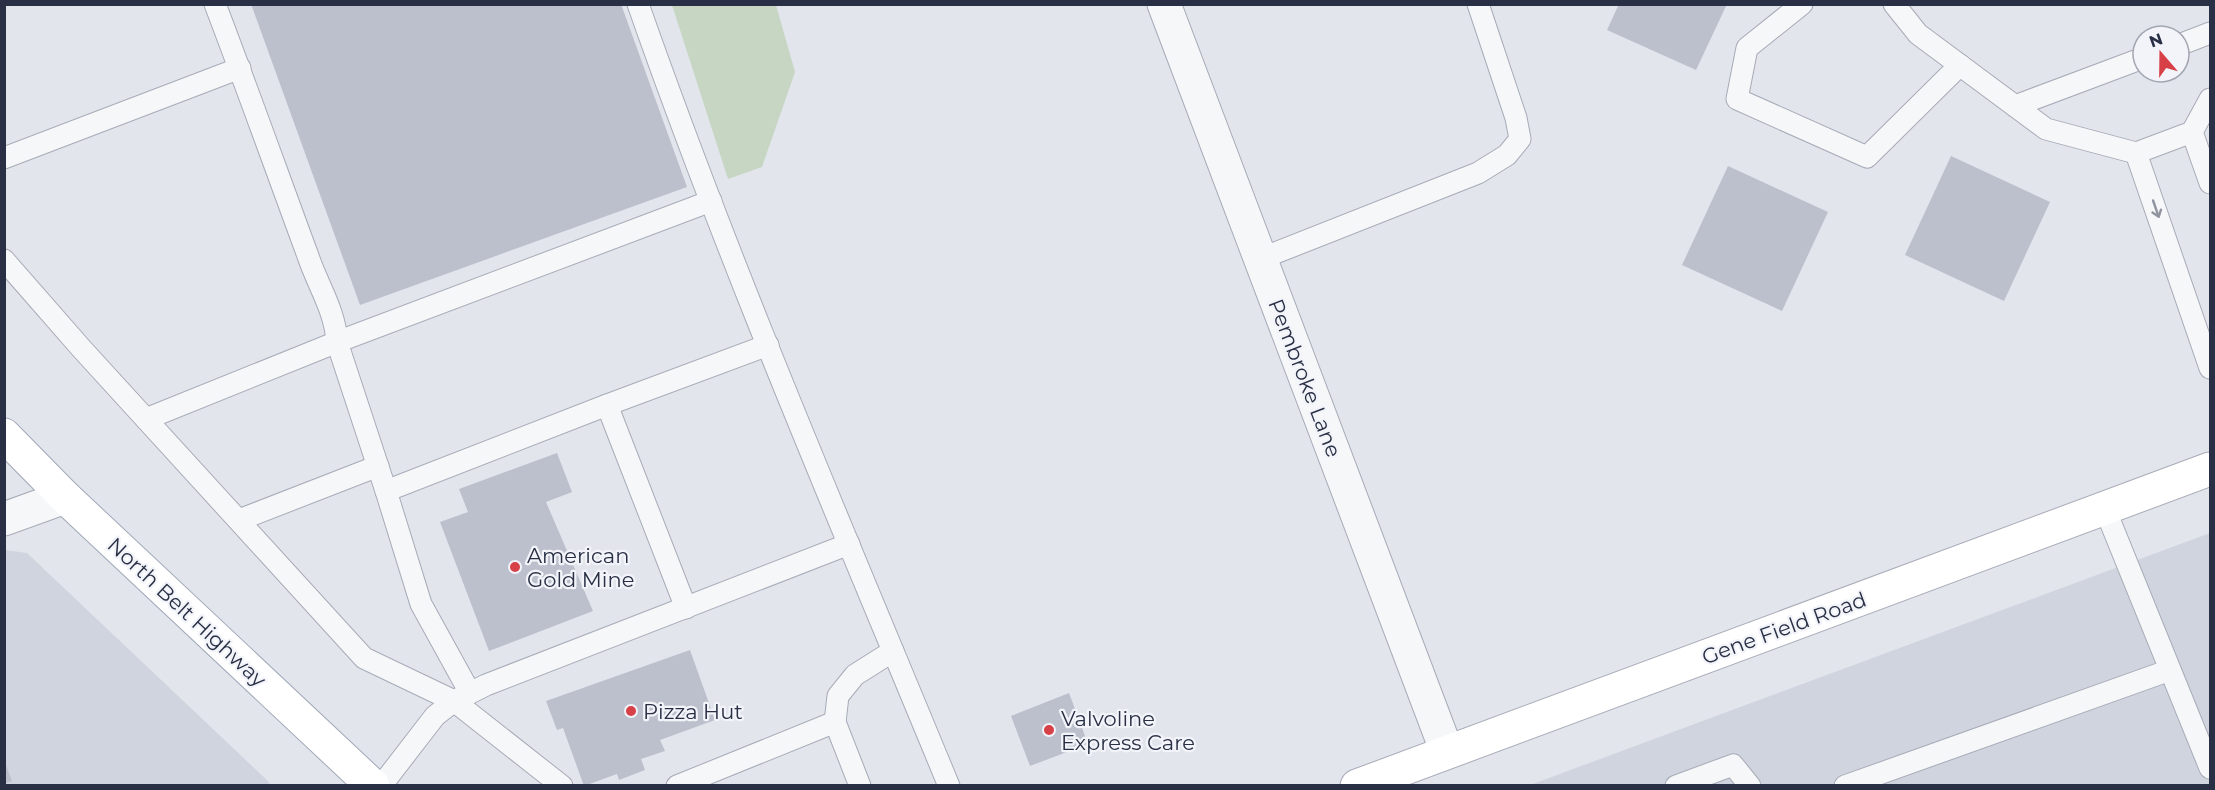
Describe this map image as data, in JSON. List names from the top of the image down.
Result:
{
  "streets": {
    "street": ["Pembroke Lane", "North Belt Highway", "Gene Field Road"]
  },
  "crossings": [
    ["Pembroke Lane", "Gene Field Road"]
  ],
  "places": ["American Gold Mine", "Pizza Hut", "Valvoline Express Care"],
  "north": "top"
}
